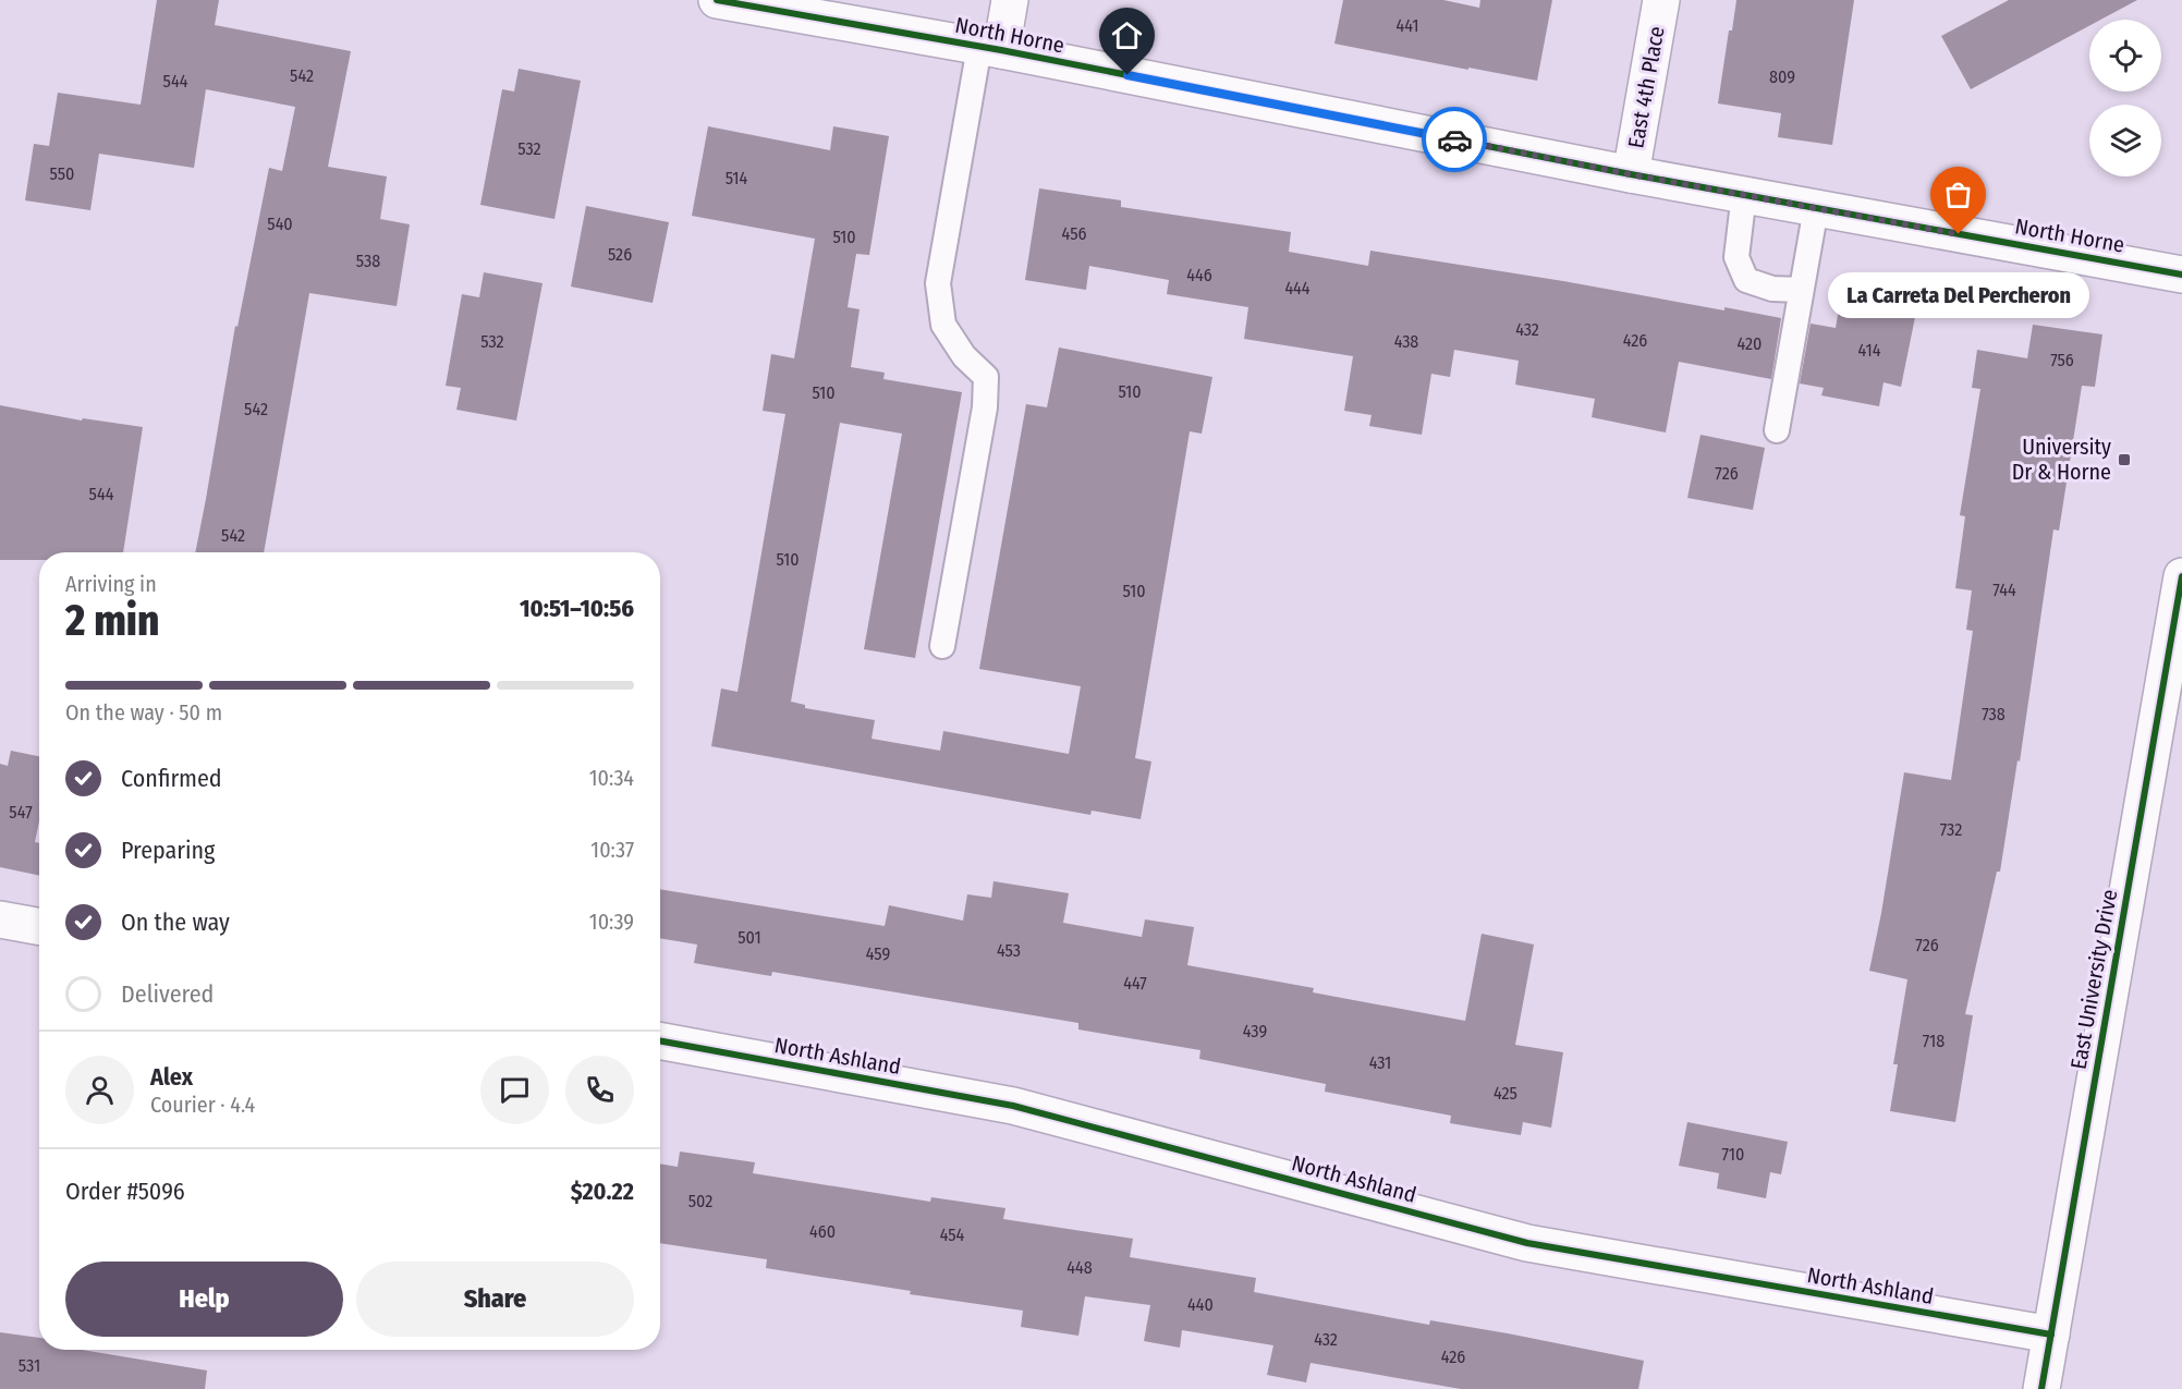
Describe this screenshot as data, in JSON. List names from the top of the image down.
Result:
{
  "streets": {
    "street": [
      "North Horne",
      "East 4th Place",
      "East University Drive",
      "North Ashland"
    ]
  },
  "crossings": [
    ["North Horne", "East 4th Place"],
    ["East University Drive", "North Ashland"]
  ],
  "places": {
    "other": ["La Carreta Del Percheron"],
    "transit": ["University Dr & Horne"]
  },
  "house_numbers": [
    "441",
    "542",
    "809",
    "544",
    "532",
    "550",
    "514",
    "540",
    "456",
    "510",
    "526",
    "538",
    "446",
    "444",
    "432",
    "426",
    "532",
    "438",
    "420",
    "414",
    "756",
    "510",
    "510",
    "542",
    "726",
    "544",
    "542",
    "510",
    "744",
    "510",
    "738",
    "547",
    "732",
    "501",
    "726",
    "453",
    "459",
    "447",
    "439",
    "718",
    "431",
    "425",
    "710",
    "502",
    "460",
    "454",
    "448",
    "440",
    "432",
    "426",
    "531"
  ],
  "page": {
    "bubble": "La Carreta Del Percheron",
    "heading": ["2 min", "Arriving in", "10:51–10:56"],
    "panel": [
      "Alex",
      "Courier · 4.4",
      "Order #5096",
      "$20.22"
    ],
    "bar": "On the way · 50 m",
    "list": [
      ["Confirmed", "10:34"],
      ["Preparing", "10:37"],
      ["On the way", "10:39"],
      "Delivered"
    ],
    "buttons": ["Help", "Share"]
  }
}
